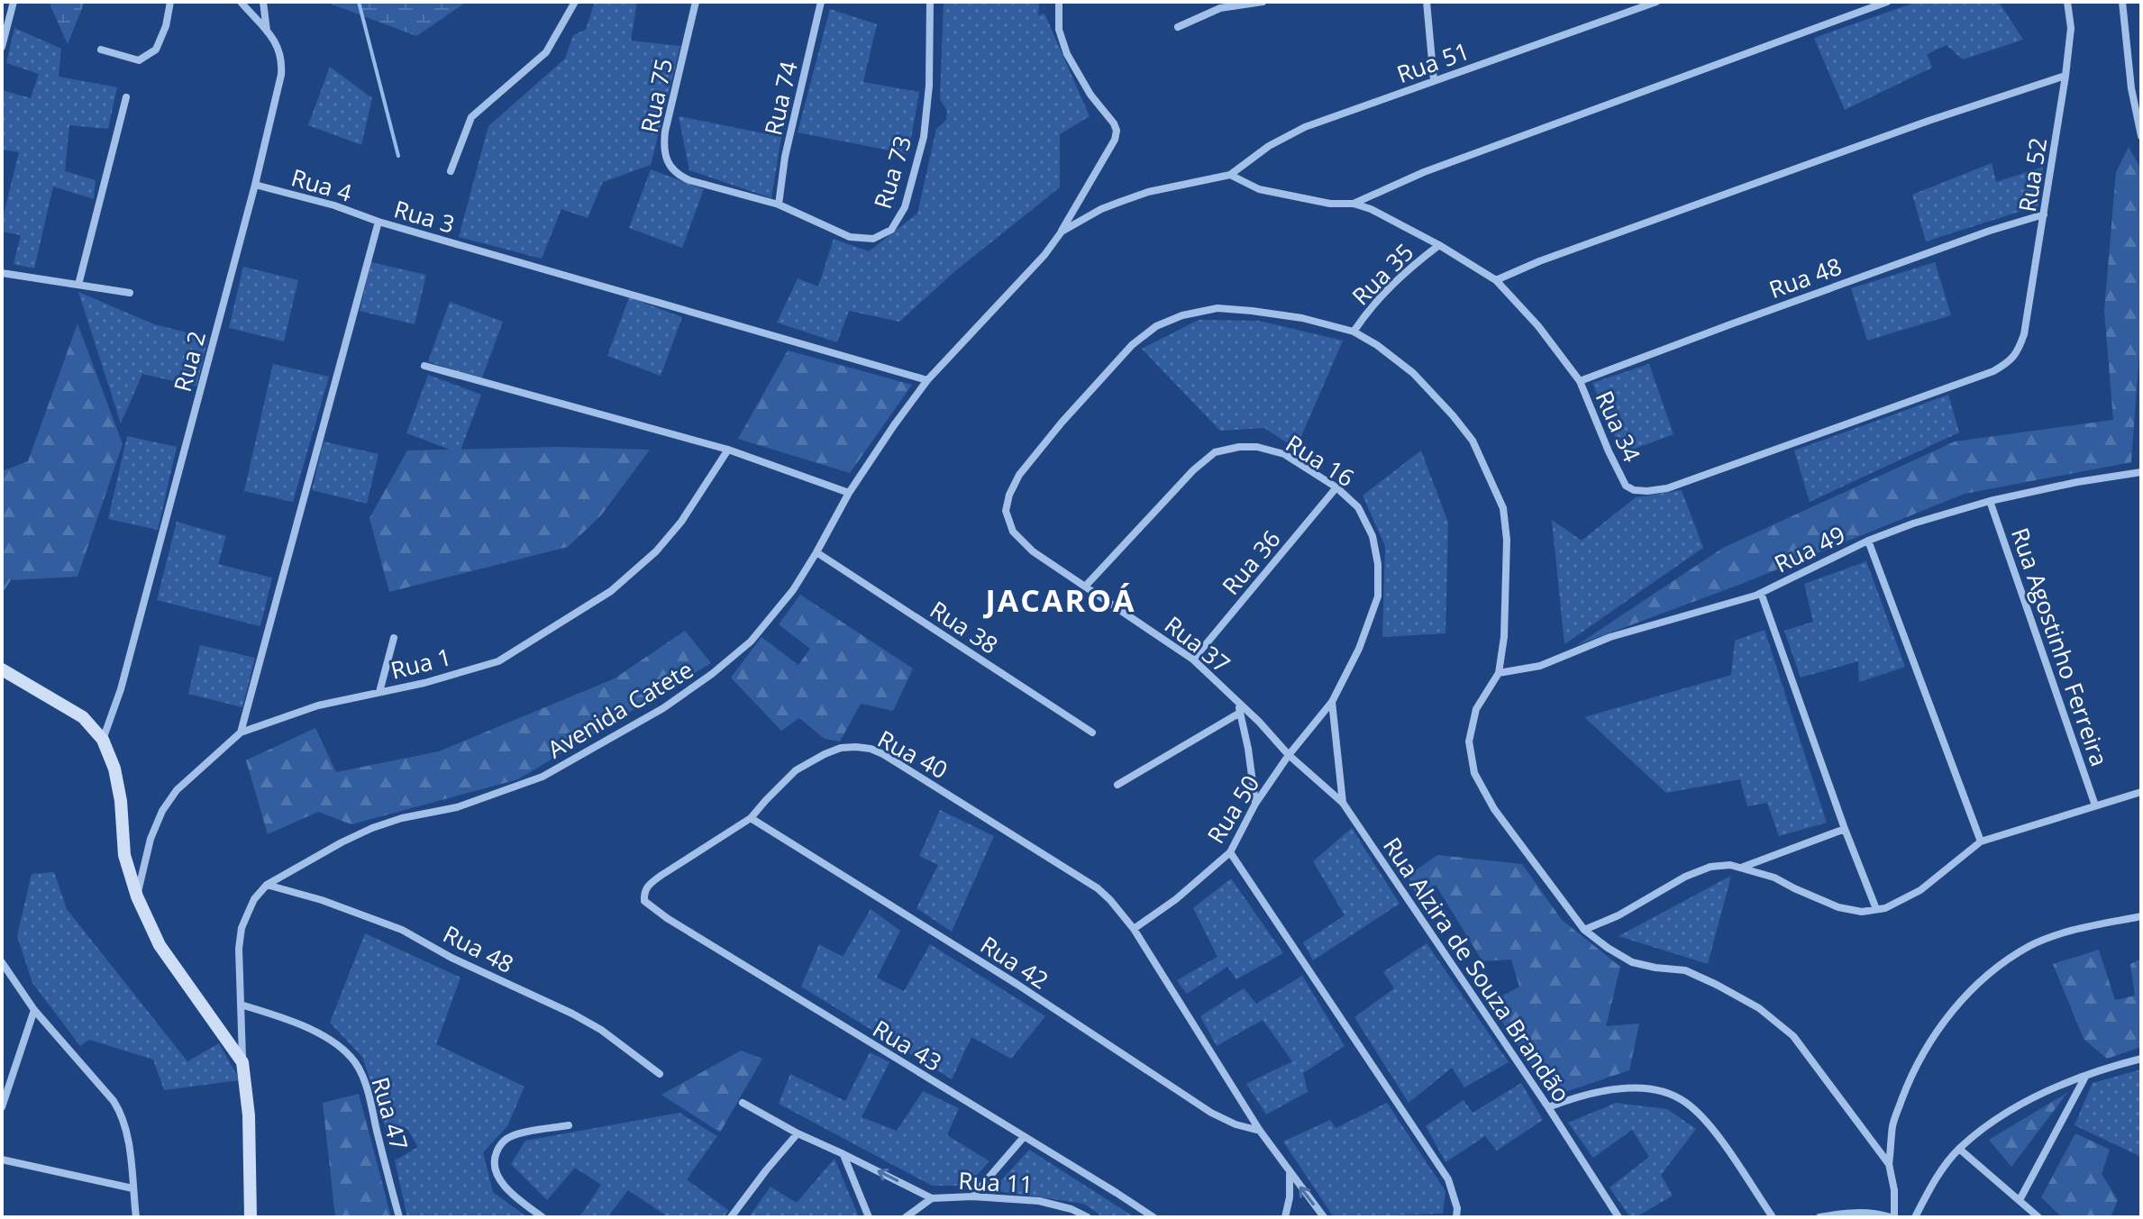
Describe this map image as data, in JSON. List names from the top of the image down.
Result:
{
  "streets": {
    "street": [
      "Rua 51",
      "Rua 75",
      "Rua 74",
      "Rua 73",
      "Rua 52",
      "Rua 4",
      "Rua 3",
      "Rua 35",
      "Rua 48",
      "Rua 2",
      "Rua 34",
      "Rua 16",
      "Rua 49",
      "Rua 36",
      "Rua 38",
      "Rua 37",
      "Rua Agostinho Ferreira",
      "Rua 1",
      "Avenida Catete",
      "Rua 40",
      "Rua 50",
      "Rua 42",
      "Rua Alzira de Souza Brandão",
      "Rua 43",
      "Rua 47",
      "Rua 11"
    ]
  },
  "crossings": [
    ["Rua 51", "Rua 34"],
    ["Rua 51", "Avenida Catete"],
    ["Rua 75", "Rua 74"],
    ["Rua 75", "Rua 73"],
    ["Rua 74", "Rua 73"],
    ["Rua 52", "Rua 48"],
    ["Rua 52", "Rua 34"],
    ["Rua 4", "Rua 3"],
    ["Rua 4", "Rua 2"],
    ["Rua 3", "Rua 1"],
    ["Rua 3", "Avenida Catete"],
    ["Rua 35", "Rua 34"],
    ["Rua 35", "Rua 37"],
    ["Rua 48", "Rua 34"],
    ["Rua 48", "Avenida Catete"],
    ["Rua 34", "Avenida Catete"],
    ["Rua 16", "Rua 36"],
    ["Rua 16", "Rua 37"],
    ["Rua 16", "Rua 50"],
    ["Rua 16", "Rua Alzira de Souza Brandão"],
    ["Rua 49", "Rua Agostinho Ferreira"],
    ["Rua 36", "Rua 37"],
    ["Rua 38", "Avenida Catete"],
    ["Rua 37", "Rua 50"],
    ["Rua 37", "Rua Alzira de Souza Brandão"],
    ["Avenida Catete", "Rua 47"],
    ["Rua 40", "Rua 50"],
    ["Rua 40", "Rua 42"],
    ["Rua 40", "Rua 43"],
    ["Rua 50", "Rua Alzira de Souza Brandão"]
  ],
  "districts": ["JACAROÁ"]
}
